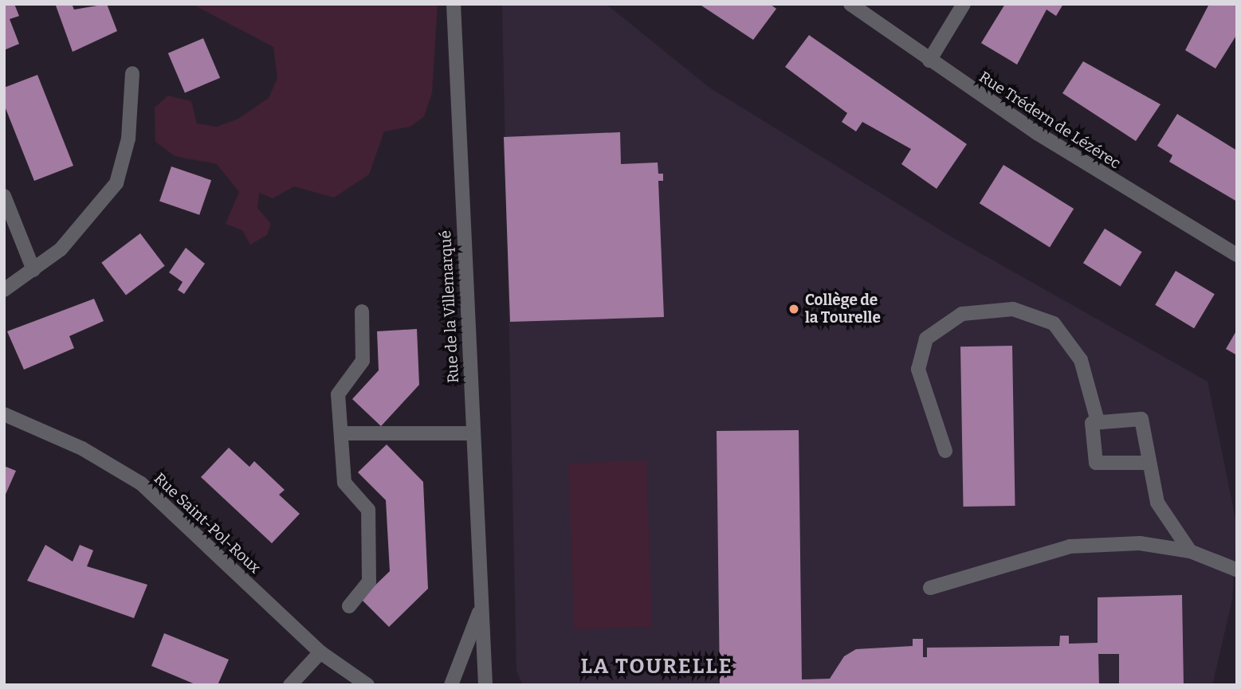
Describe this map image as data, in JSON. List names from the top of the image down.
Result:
{
  "streets": {
    "street": ["Rue Trédern de Lézérec", "Rue de la Villemarqué", "Rue Saint-Pol-Roux"]
  },
  "districts": ["LA TOURELLE"],
  "places": ["Collège de la Tourelle"]
}
